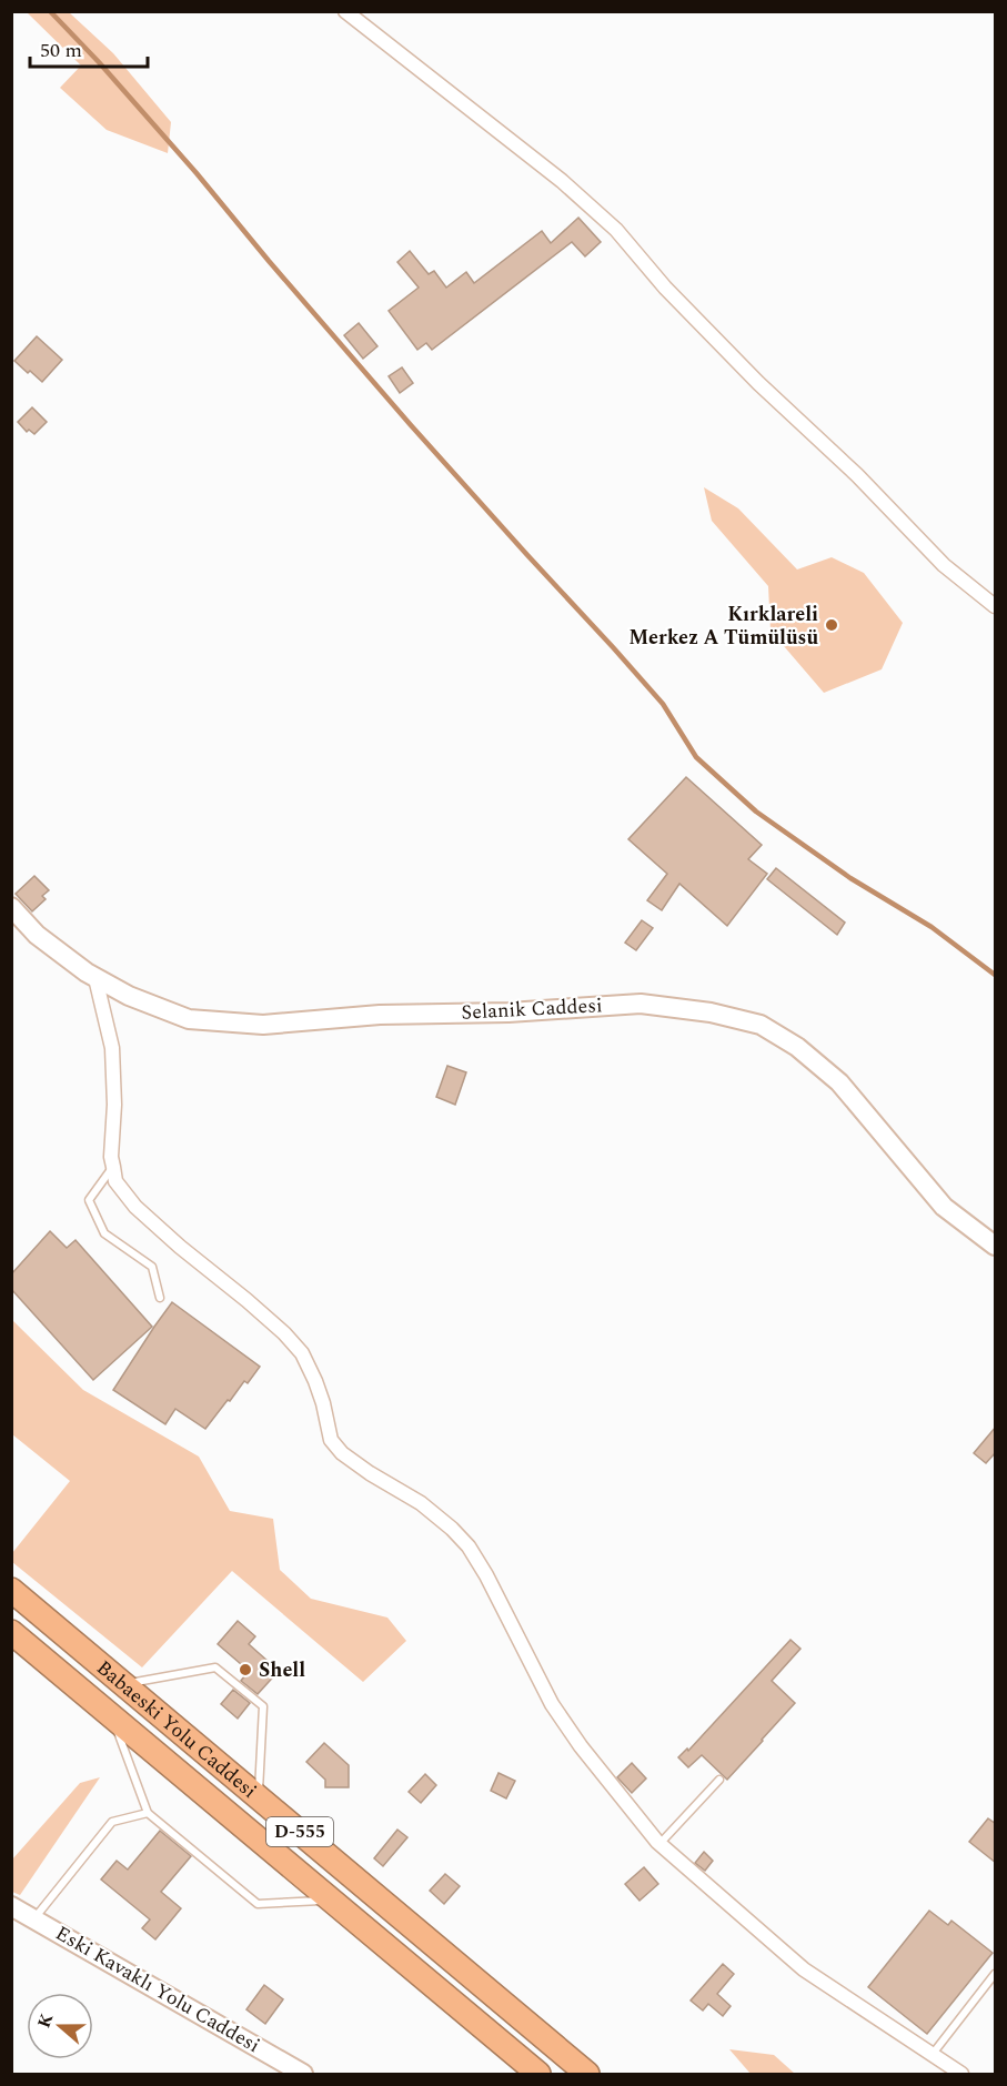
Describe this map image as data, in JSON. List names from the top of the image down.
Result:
{
  "streets": {
    "highway": ["Babaeski Yolu Caddesi", "D-555"],
    "street": ["Selanik Caddesi", "Eski Kavaklı Yolu Caddesi"]
  },
  "places": ["Kırklareli Merkez A Tümülüsü", "Shell"],
  "scale_bar": "50 m",
  "north": "left"
}
